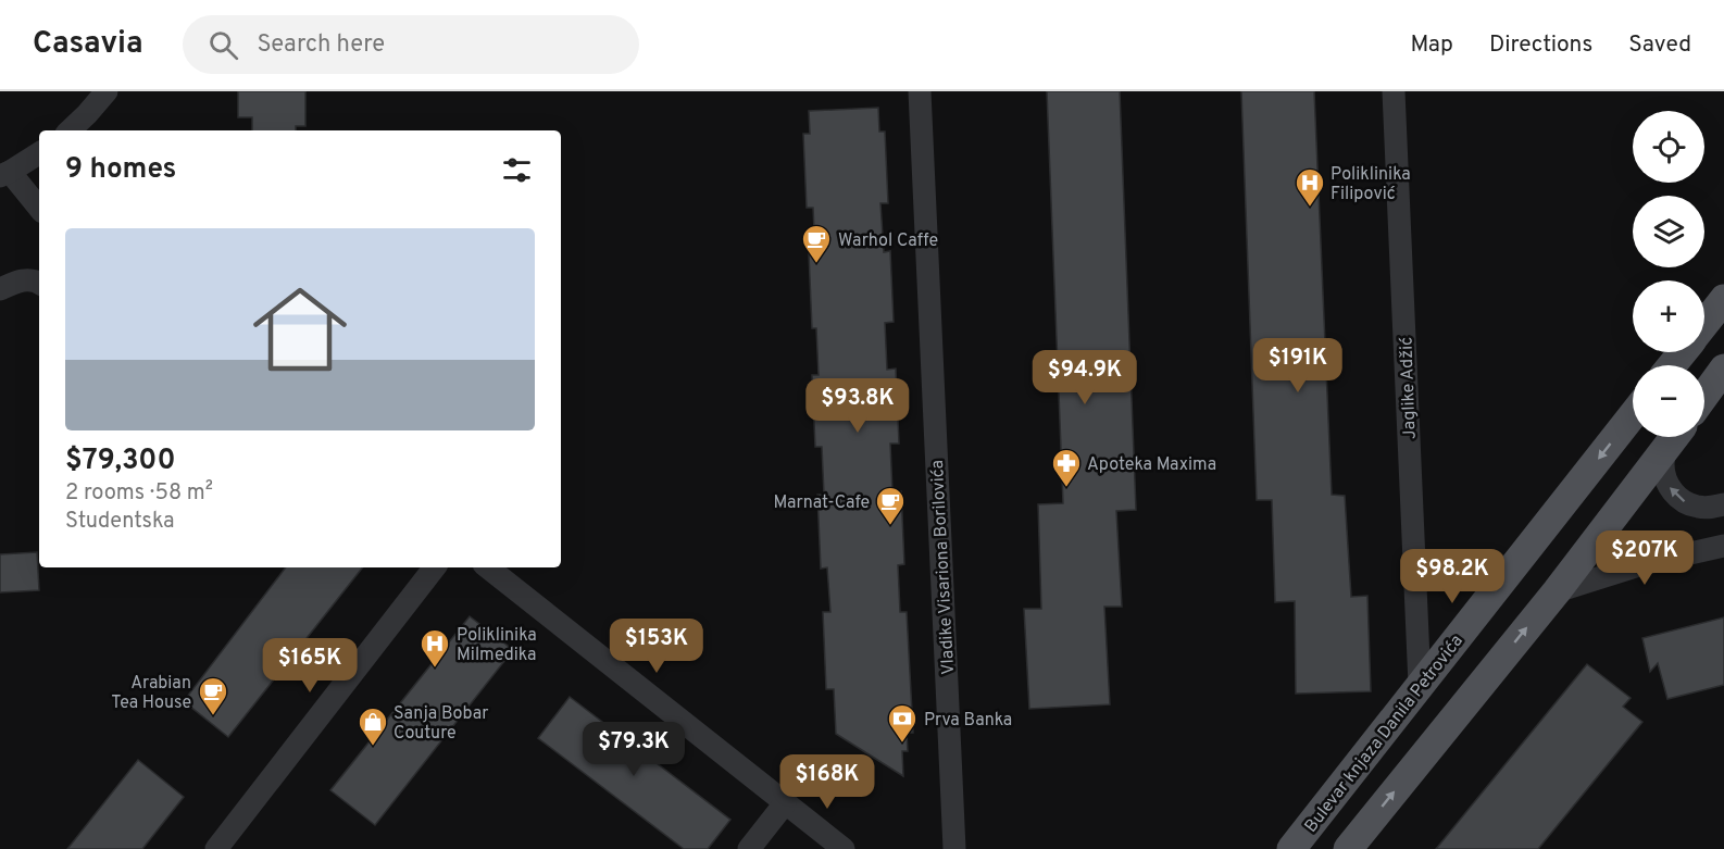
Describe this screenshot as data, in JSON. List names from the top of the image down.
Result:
{
  "streets": {
    "main road": ["Bulevar knjaza Danila Petrovića"],
    "street": ["Jaglike Adžić", "Vladike Visariona Borilovića"]
  },
  "crossings": [
    ["Jaglike Adžić", "Bulevar knjaza Danila Petrovića"]
  ],
  "places": {
    "hospital": ["Poliklinika Filipović", "Poliklinika Milmedika"],
    "cafe": ["Warhol Caffe", "Marnat-Cafe", "Arabian Tea House"],
    "pharmacy": ["Apoteka Maxima"],
    "bank": ["Prva Banka"],
    "shop": ["Sanja Bobar Couture"]
  },
  "page": {
    "header": "Casavia",
    "search": "Search here",
    "nav": ["Map", "Directions", "Saved"],
    "map_buttons": ["+", "−"],
    "heading": "9 homes",
    "list": [
      {
        "name": "$79,300",
        "note": "2 rooms · 58 m² · Studentska"
      }
    ],
    "price": [
      "$191K",
      "$94.9K",
      "$93.8K",
      "$207K",
      "$98.2K",
      "$153K",
      "$165K",
      "$79.3K",
      "$168K"
    ]
  }
}
